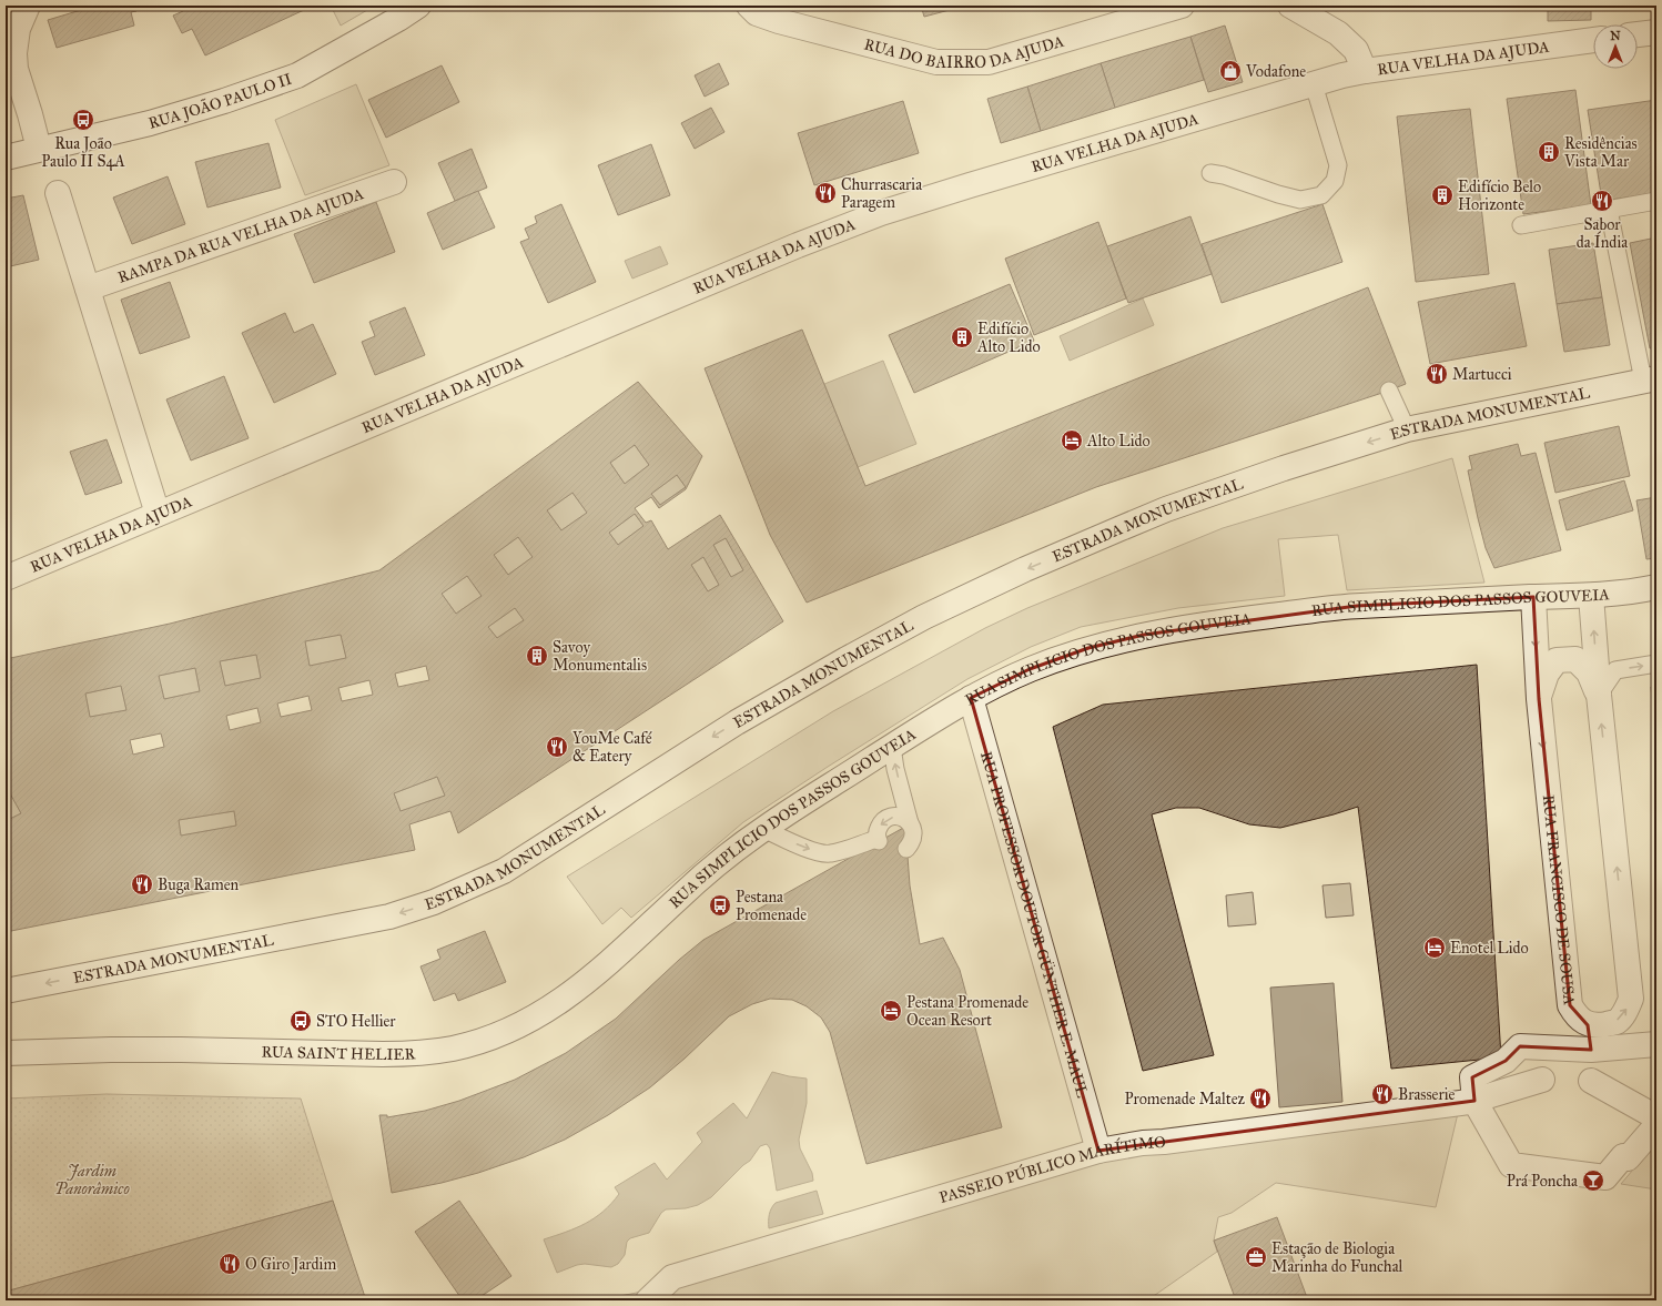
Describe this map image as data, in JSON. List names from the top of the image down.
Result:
{
  "streets": {
    "street": [
      "RUA DO BAIRRO DA AJUDA",
      "RUA VELHA DA AJUDA",
      "RUA JOÃO PAULO II",
      "RAMPA DA RUA VELHA DA AJUDA",
      "ESTRADA MONUMENTAL",
      "RUA SIMPLICIO DOS PASSOS GOUVEIA",
      "RUA FRANCISCO DE SOUSA",
      "RUA PROFESSOR DOUTOR GÜNTHER E. MAUL",
      "RUA SAINT HELIER",
      "PASSEIO PÚBLICO MARÍTIMO"
    ]
  },
  "crossings": [
    ["RUA SIMPLICIO DOS PASSOS GOUVEIA", "RUA FRANCISCO DE SOUSA"],
    ["RUA SIMPLICIO DOS PASSOS GOUVEIA", "RUA PROFESSOR DOUTOR GÜNTHER E. MAUL"],
    ["RUA SIMPLICIO DOS PASSOS GOUVEIA", "RUA SAINT HELIER"],
    ["RUA PROFESSOR DOUTOR GÜNTHER E. MAUL", "PASSEIO PÚBLICO MARÍTIMO"]
  ],
  "one_way": ["ESTRADA MONUMENTAL"],
  "parks": ["Jardim Panorâmico"],
  "places": {
    "shop": ["Vodafone"],
    "bus stop": ["Rua João Paulo II S4A", "Pestana Promenade", "STO Hellier"],
    "building": [
      "Residências Vista Mar",
      "Edifício Belo Horizonte",
      "Edifício Alto Lido",
      "Savoy Monumentalis"
    ],
    "restaurant": [
      "Churrascaria Paragem",
      "Sabor da Índia",
      "Martucci",
      "YouMe Café & Eatery",
      "Buga Ramen",
      "Brasserie",
      "Promenade Maltez",
      "O Giro Jardim"
    ],
    "hotel": ["Alto Lido", "Enotel Lido", "Pestana Promenade Ocean Resort"],
    "bar": ["Prá Poncha"],
    "office": ["Estação de Biologia Marinha do Funchal"]
  },
  "north": "top"
}
